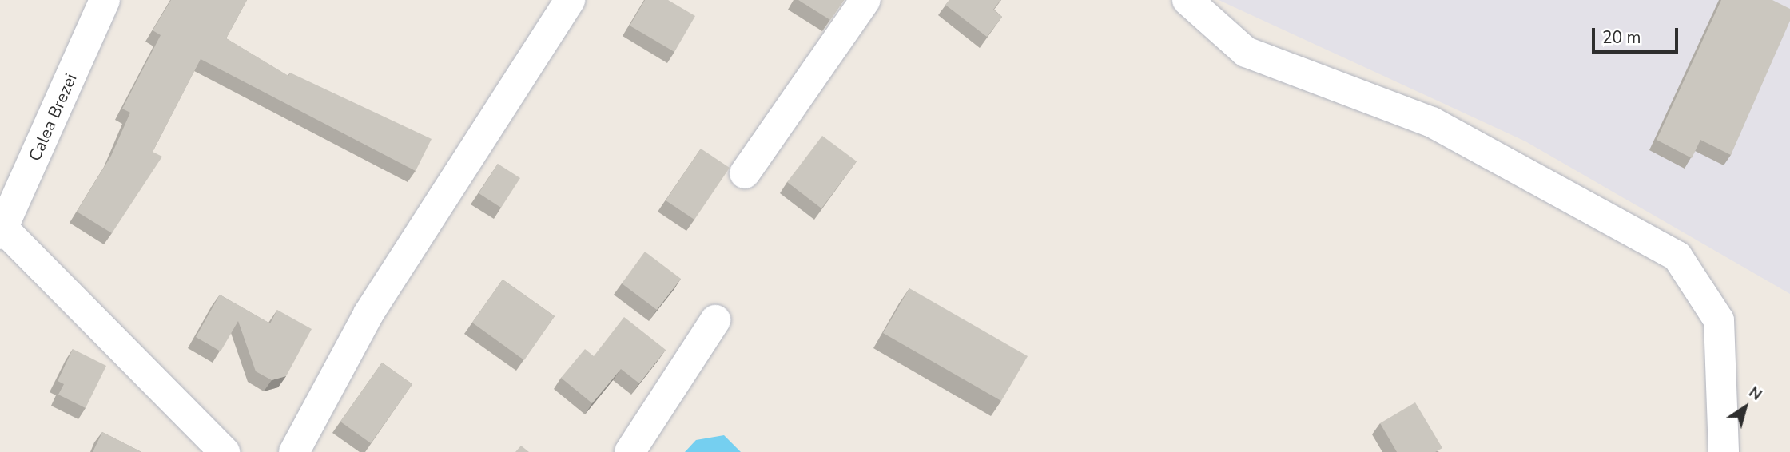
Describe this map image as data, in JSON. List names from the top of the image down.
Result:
{
  "streets": {
    "street": ["Calea Brezei"]
  },
  "scale_bar": "20 m",
  "north": "top right"
}
